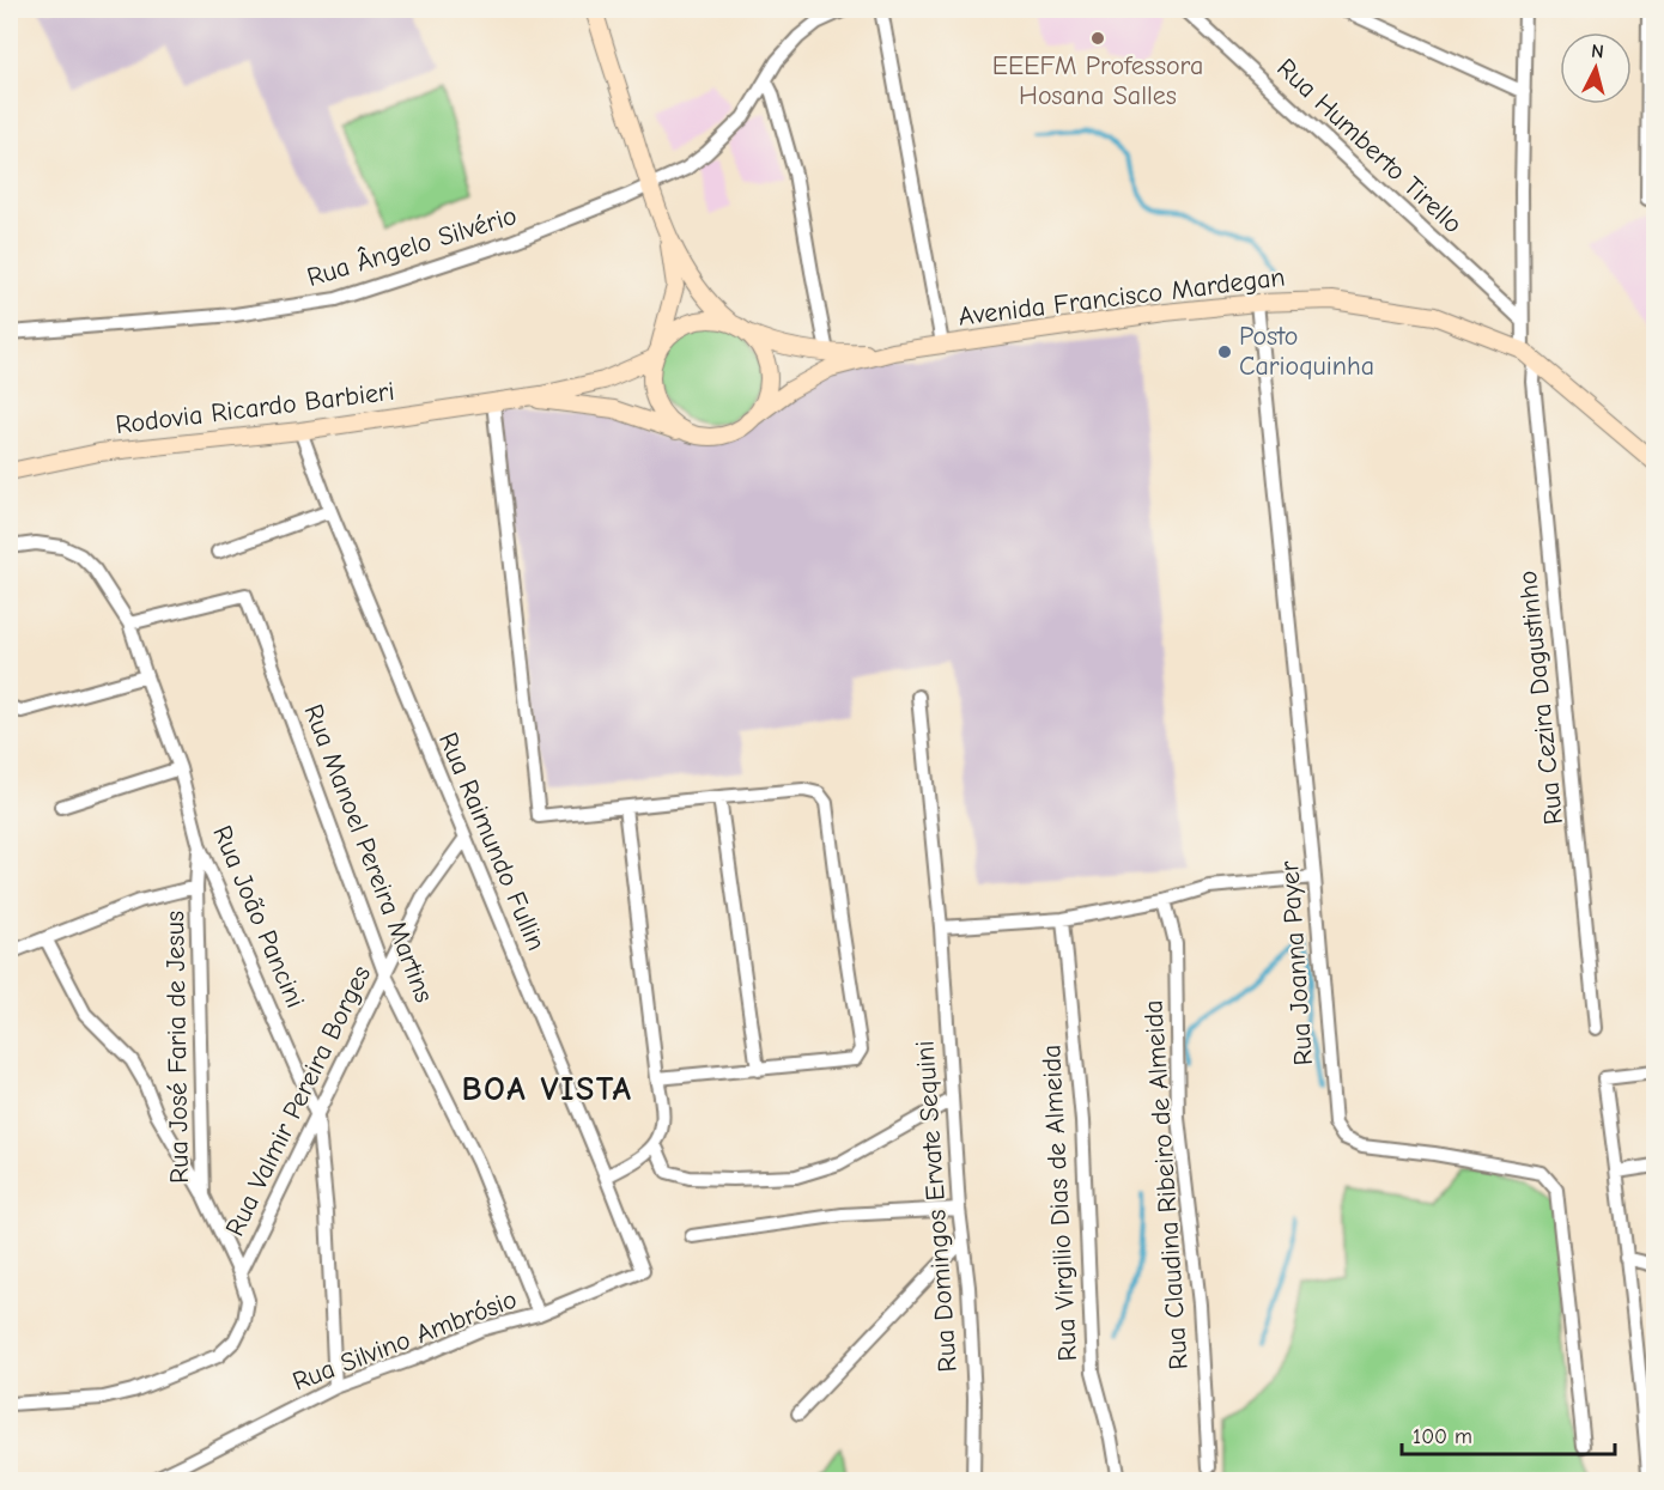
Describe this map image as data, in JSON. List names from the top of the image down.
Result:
{
  "streets": {
    "main road": ["Avenida Francisco Mardegan", "Rodovia Ricardo Barbieri"],
    "street": [
      "Rua Humberto Tirello",
      "Rua Ângelo Silvério",
      "Rua Cezira Dagustinho",
      "Rua Raimundo Fullin",
      "Rua Manoel Pereira Martins",
      "Rua João Pancini",
      "Rua Joanna Payer",
      "Rua José Faria de Jesus",
      "Rua Valmir Pereira Borges",
      "Rua Claudina Ribeiro de Almeida",
      "Rua Virgilio Dias de Almeida",
      "Rua Domingos Ervate Sequini",
      "Rua Silvino Ambrósio"
    ]
  },
  "crossings": [
    ["Avenida Francisco Mardegan", "Rua Cezira Dagustinho"],
    ["Avenida Francisco Mardegan", "Rua Joanna Payer"],
    ["Rodovia Ricardo Barbieri", "Rua Raimundo Fullin"],
    ["Rua Raimundo Fullin", "Rua Valmir Pereira Borges"],
    ["Rua Raimundo Fullin", "Rua Silvino Ambrósio"],
    ["Rua Manoel Pereira Martins", "Rua João Pancini"],
    ["Rua Manoel Pereira Martins", "Rua Valmir Pereira Borges"],
    ["Rua Manoel Pereira Martins", "Rua Silvino Ambrósio"],
    ["Rua João Pancini", "Rua José Faria de Jesus"],
    ["Rua João Pancini", "Rua Valmir Pereira Borges"],
    ["Rua João Pancini", "Rua Silvino Ambrósio"],
    ["Rua José Faria de Jesus", "Rua Valmir Pereira Borges"]
  ],
  "districts": ["BOA VISTA"],
  "places": ["EEEFM Professora Hosana Salles", "Posto Carioquinha"],
  "scale_bar": "100 m",
  "north": "top"
}
